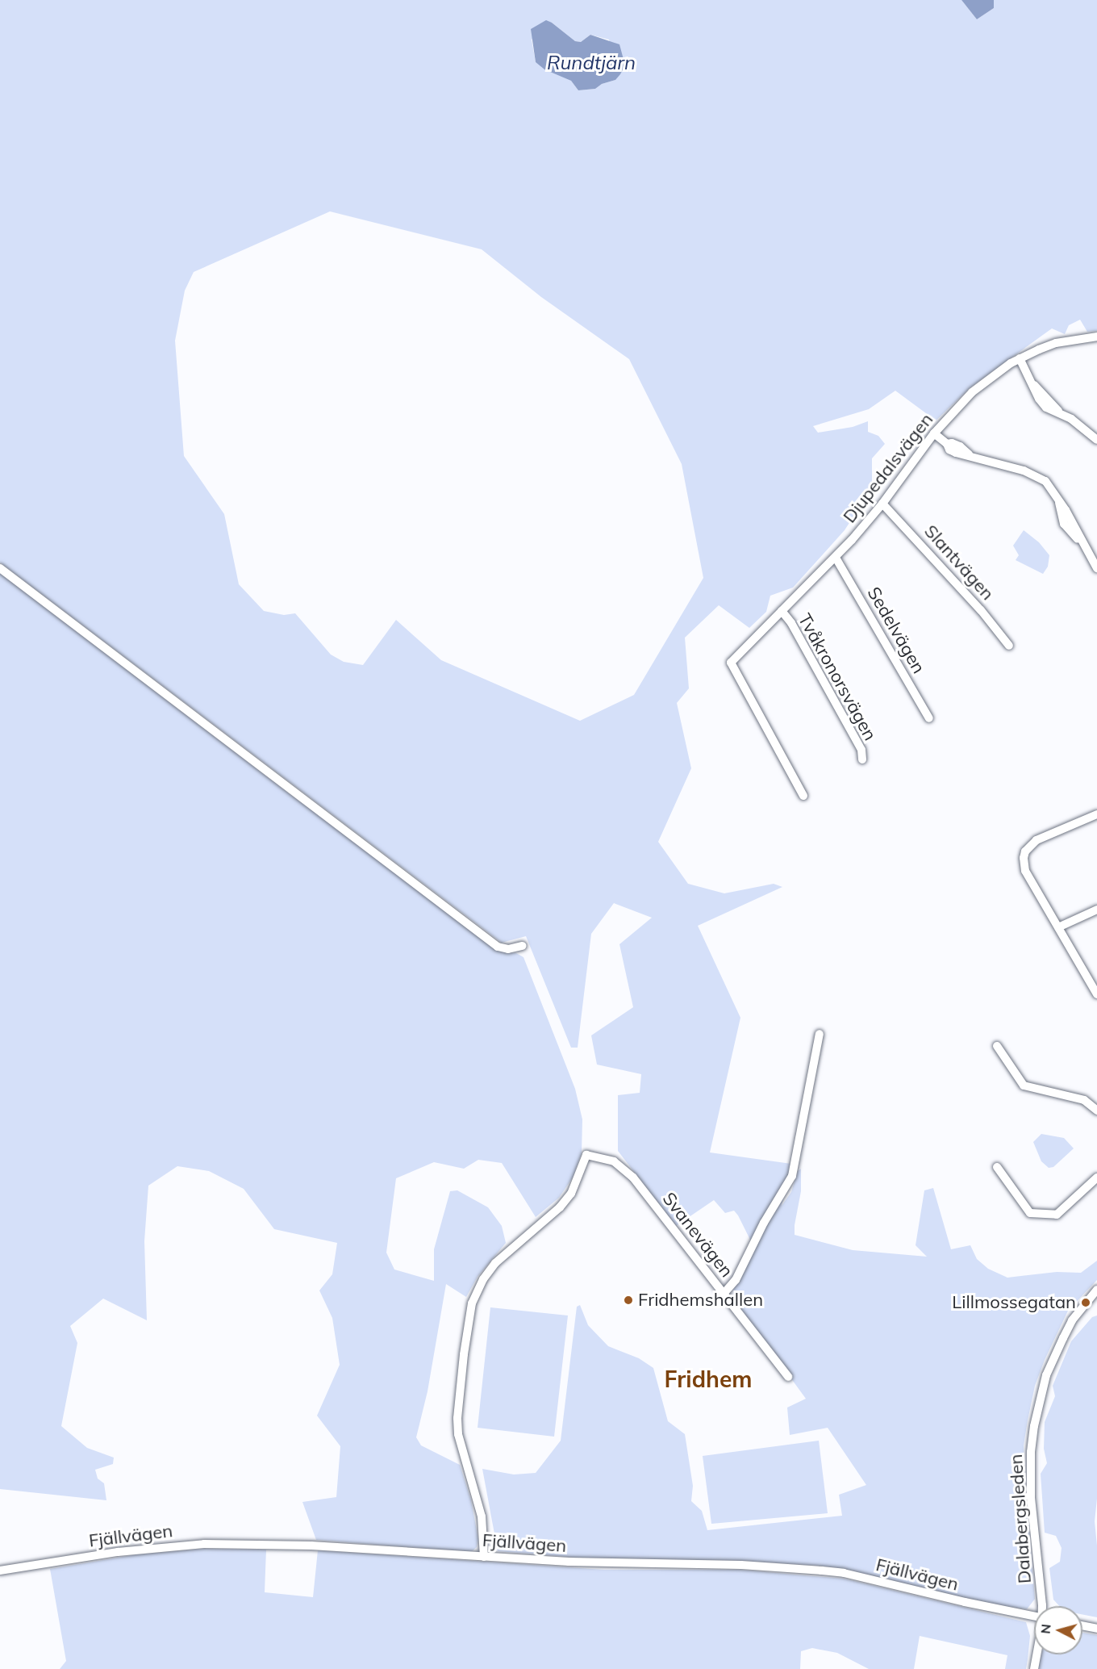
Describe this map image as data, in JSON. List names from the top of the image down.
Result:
{
  "streets": {
    "street": [
      "Djupedalsvägen",
      "Slantvägen",
      "Sedelvägen",
      "Tvåkronorsvägen",
      "Svanevägen",
      "Dalabergsleden",
      "Fjällvägen"
    ]
  },
  "crossings": [
    ["Djupedalsvägen", "Slantvägen"],
    ["Djupedalsvägen", "Sedelvägen"],
    ["Djupedalsvägen", "Tvåkronorsvägen"],
    ["Svanevägen", "Fjällvägen"]
  ],
  "districts": ["Fridhem"],
  "water": ["Rundtjärn"],
  "places": ["Fridhemshallen", "Lillmossegatan"],
  "north": "left"
}
